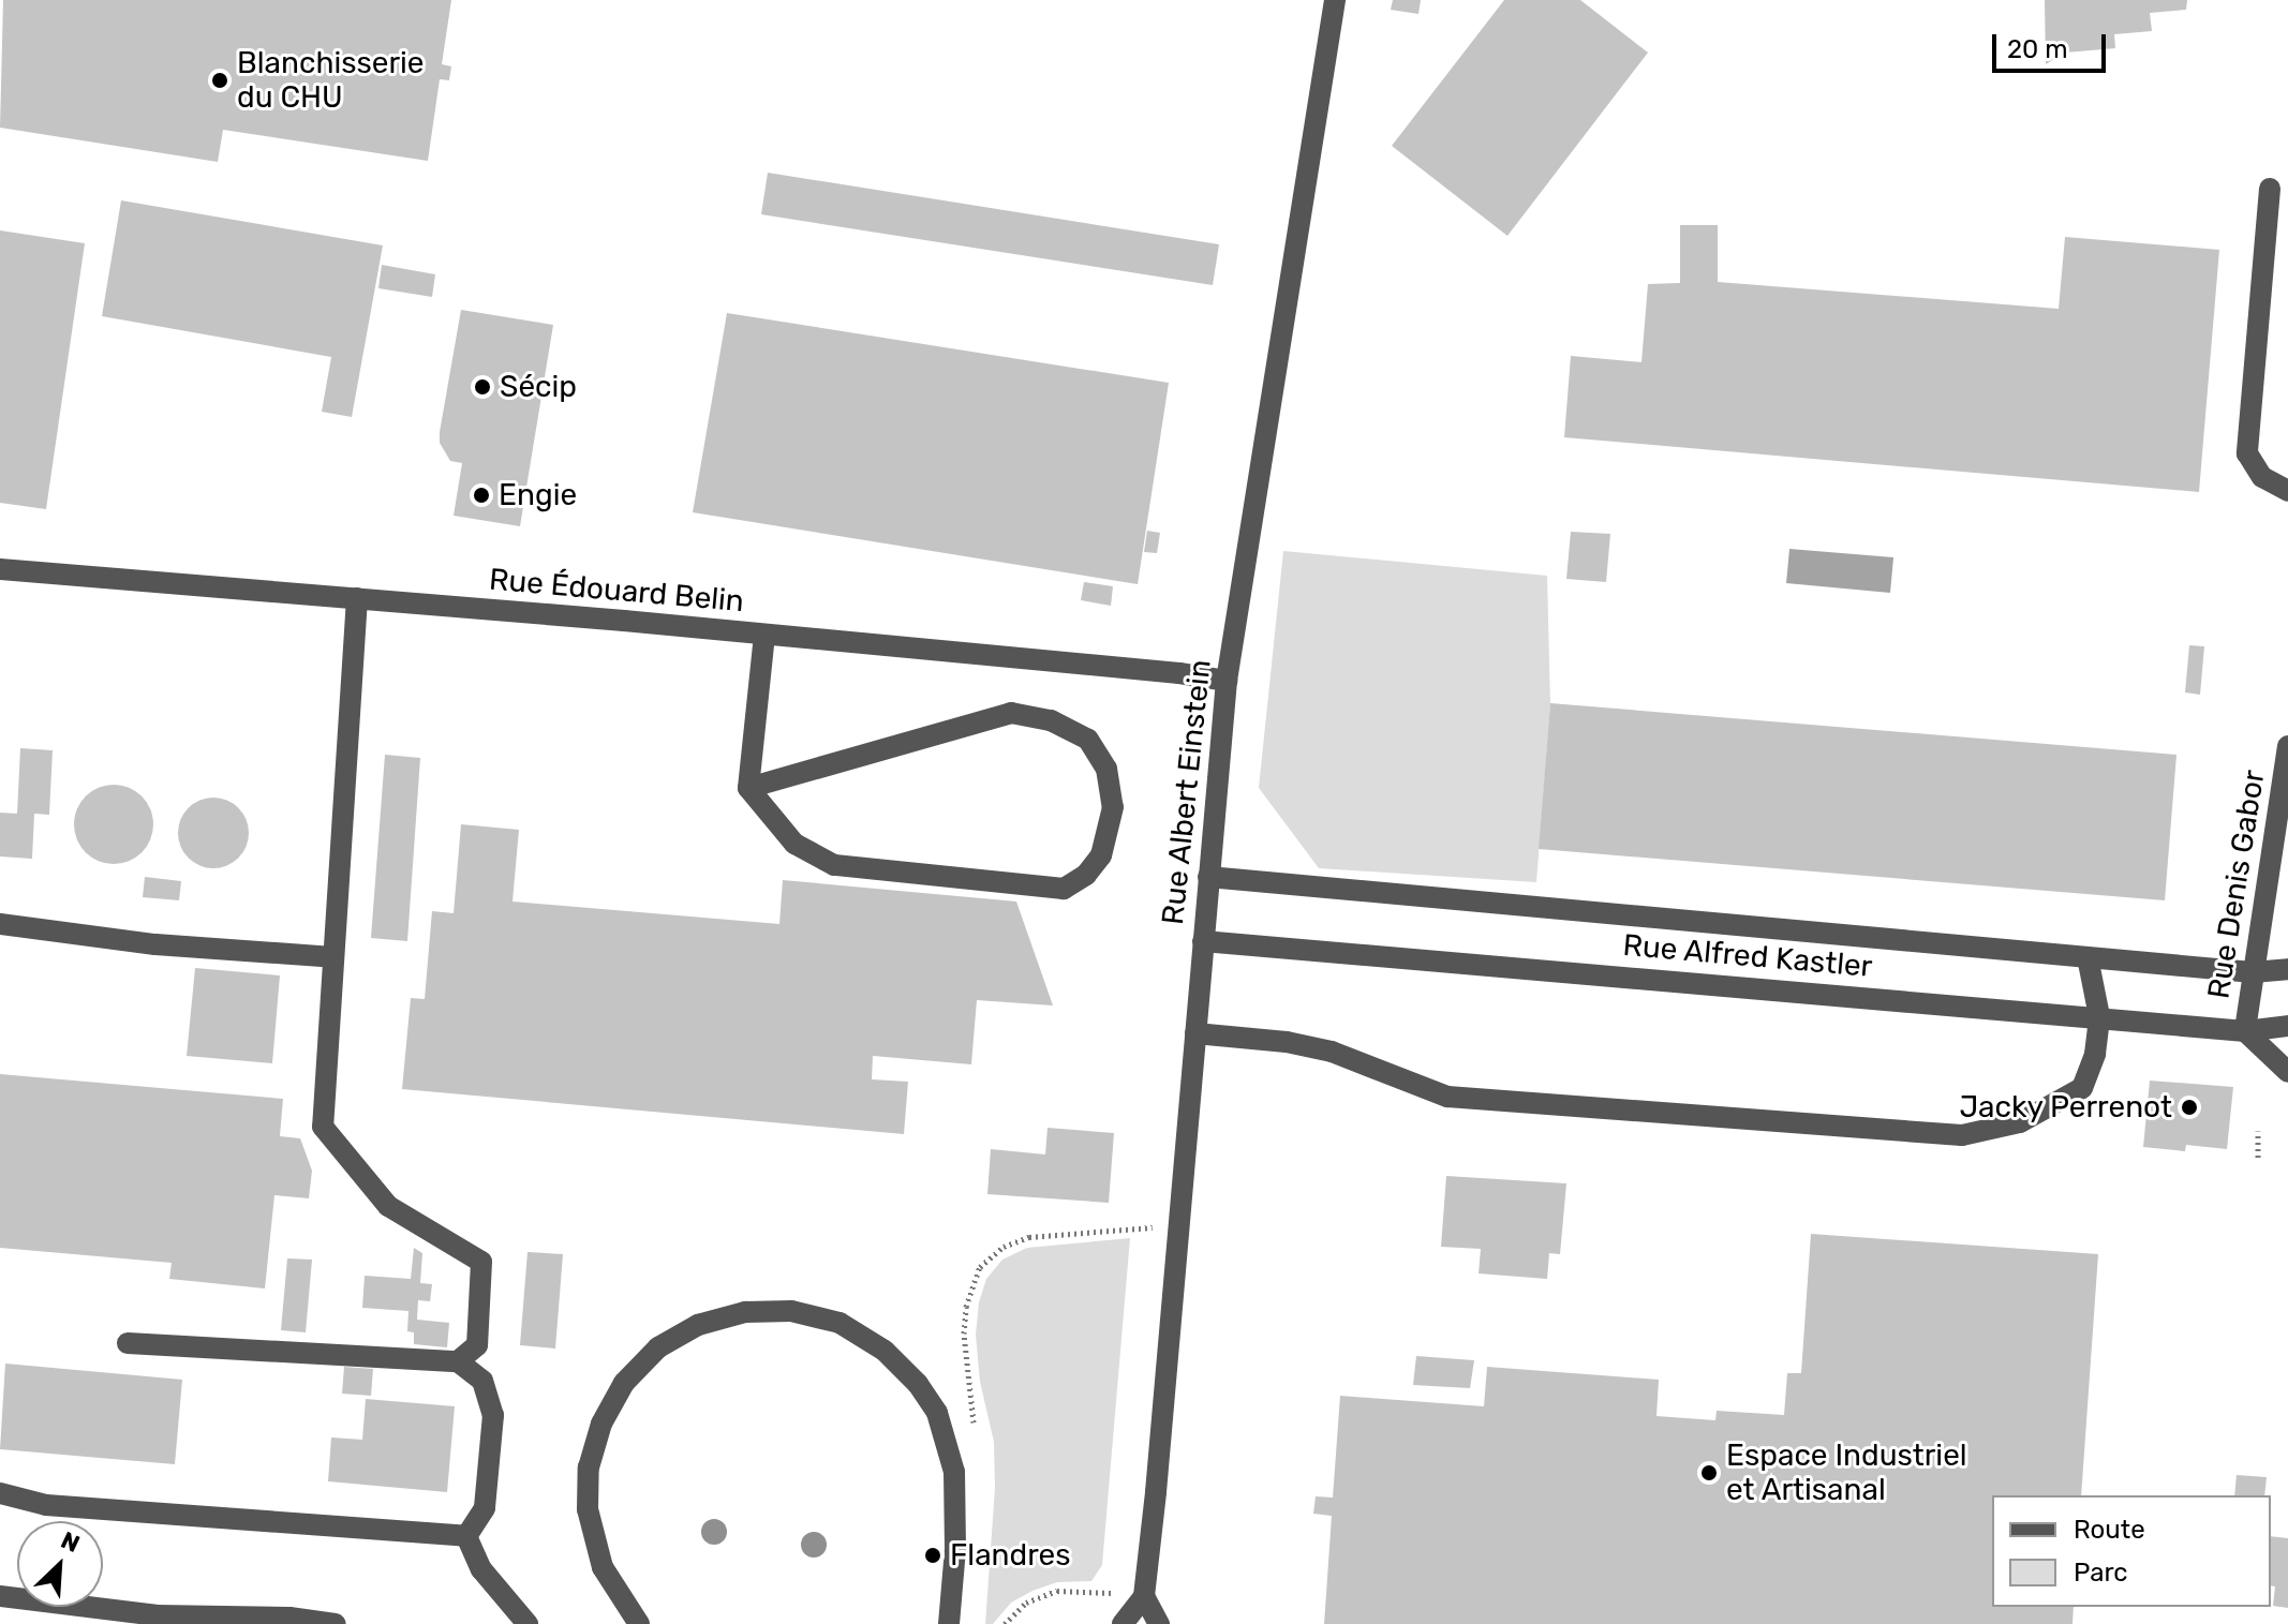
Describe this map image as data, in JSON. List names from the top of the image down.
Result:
{
  "streets": {
    "street": [
      "Rue Édouard Belin",
      "Rue Albert Einstein",
      "Rue Denis Gabor",
      "Rue Alfred Kastler"
    ]
  },
  "crossings": [
    ["Rue Édouard Belin", "Rue Albert Einstein"],
    ["Rue Albert Einstein", "Rue Alfred Kastler"],
    ["Rue Denis Gabor", "Rue Alfred Kastler"]
  ],
  "places": [
    "Blanchisserie du CHU",
    "Sécip",
    "Engie",
    "Jacky Perrenot",
    "Espace Industriel et Artisanal",
    "Flandres"
  ],
  "legend": ["Route", "Parc"],
  "scale_bar": "20 m",
  "north": "top right"
}
